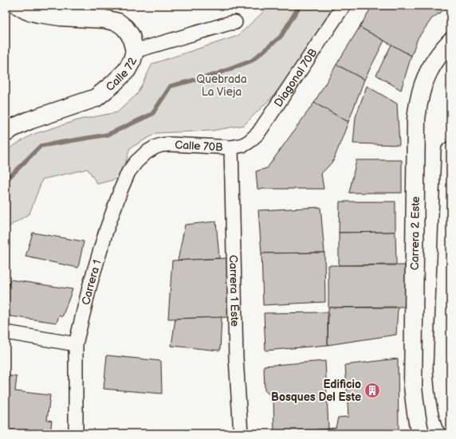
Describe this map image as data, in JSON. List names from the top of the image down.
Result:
{
  "streets": {
    "main road": ["Calle 72", "Carrera 2 Este"],
    "street": [
      "Diagonal 70B",
      "Calle 70B",
      "Carrera 1",
      "Carrera 1 Este"
    ]
  },
  "crossings": [
    ["Diagonal 70B", "Calle 70B"],
    ["Diagonal 70B", "Carrera 1 Este"],
    ["Calle 70B", "Carrera 1"],
    ["Calle 70B", "Carrera 1 Este"]
  ],
  "parks": ["Quebrada La Vieja"],
  "places": {
    "building": ["Edificio Bosques Del Este"]
  }
}
